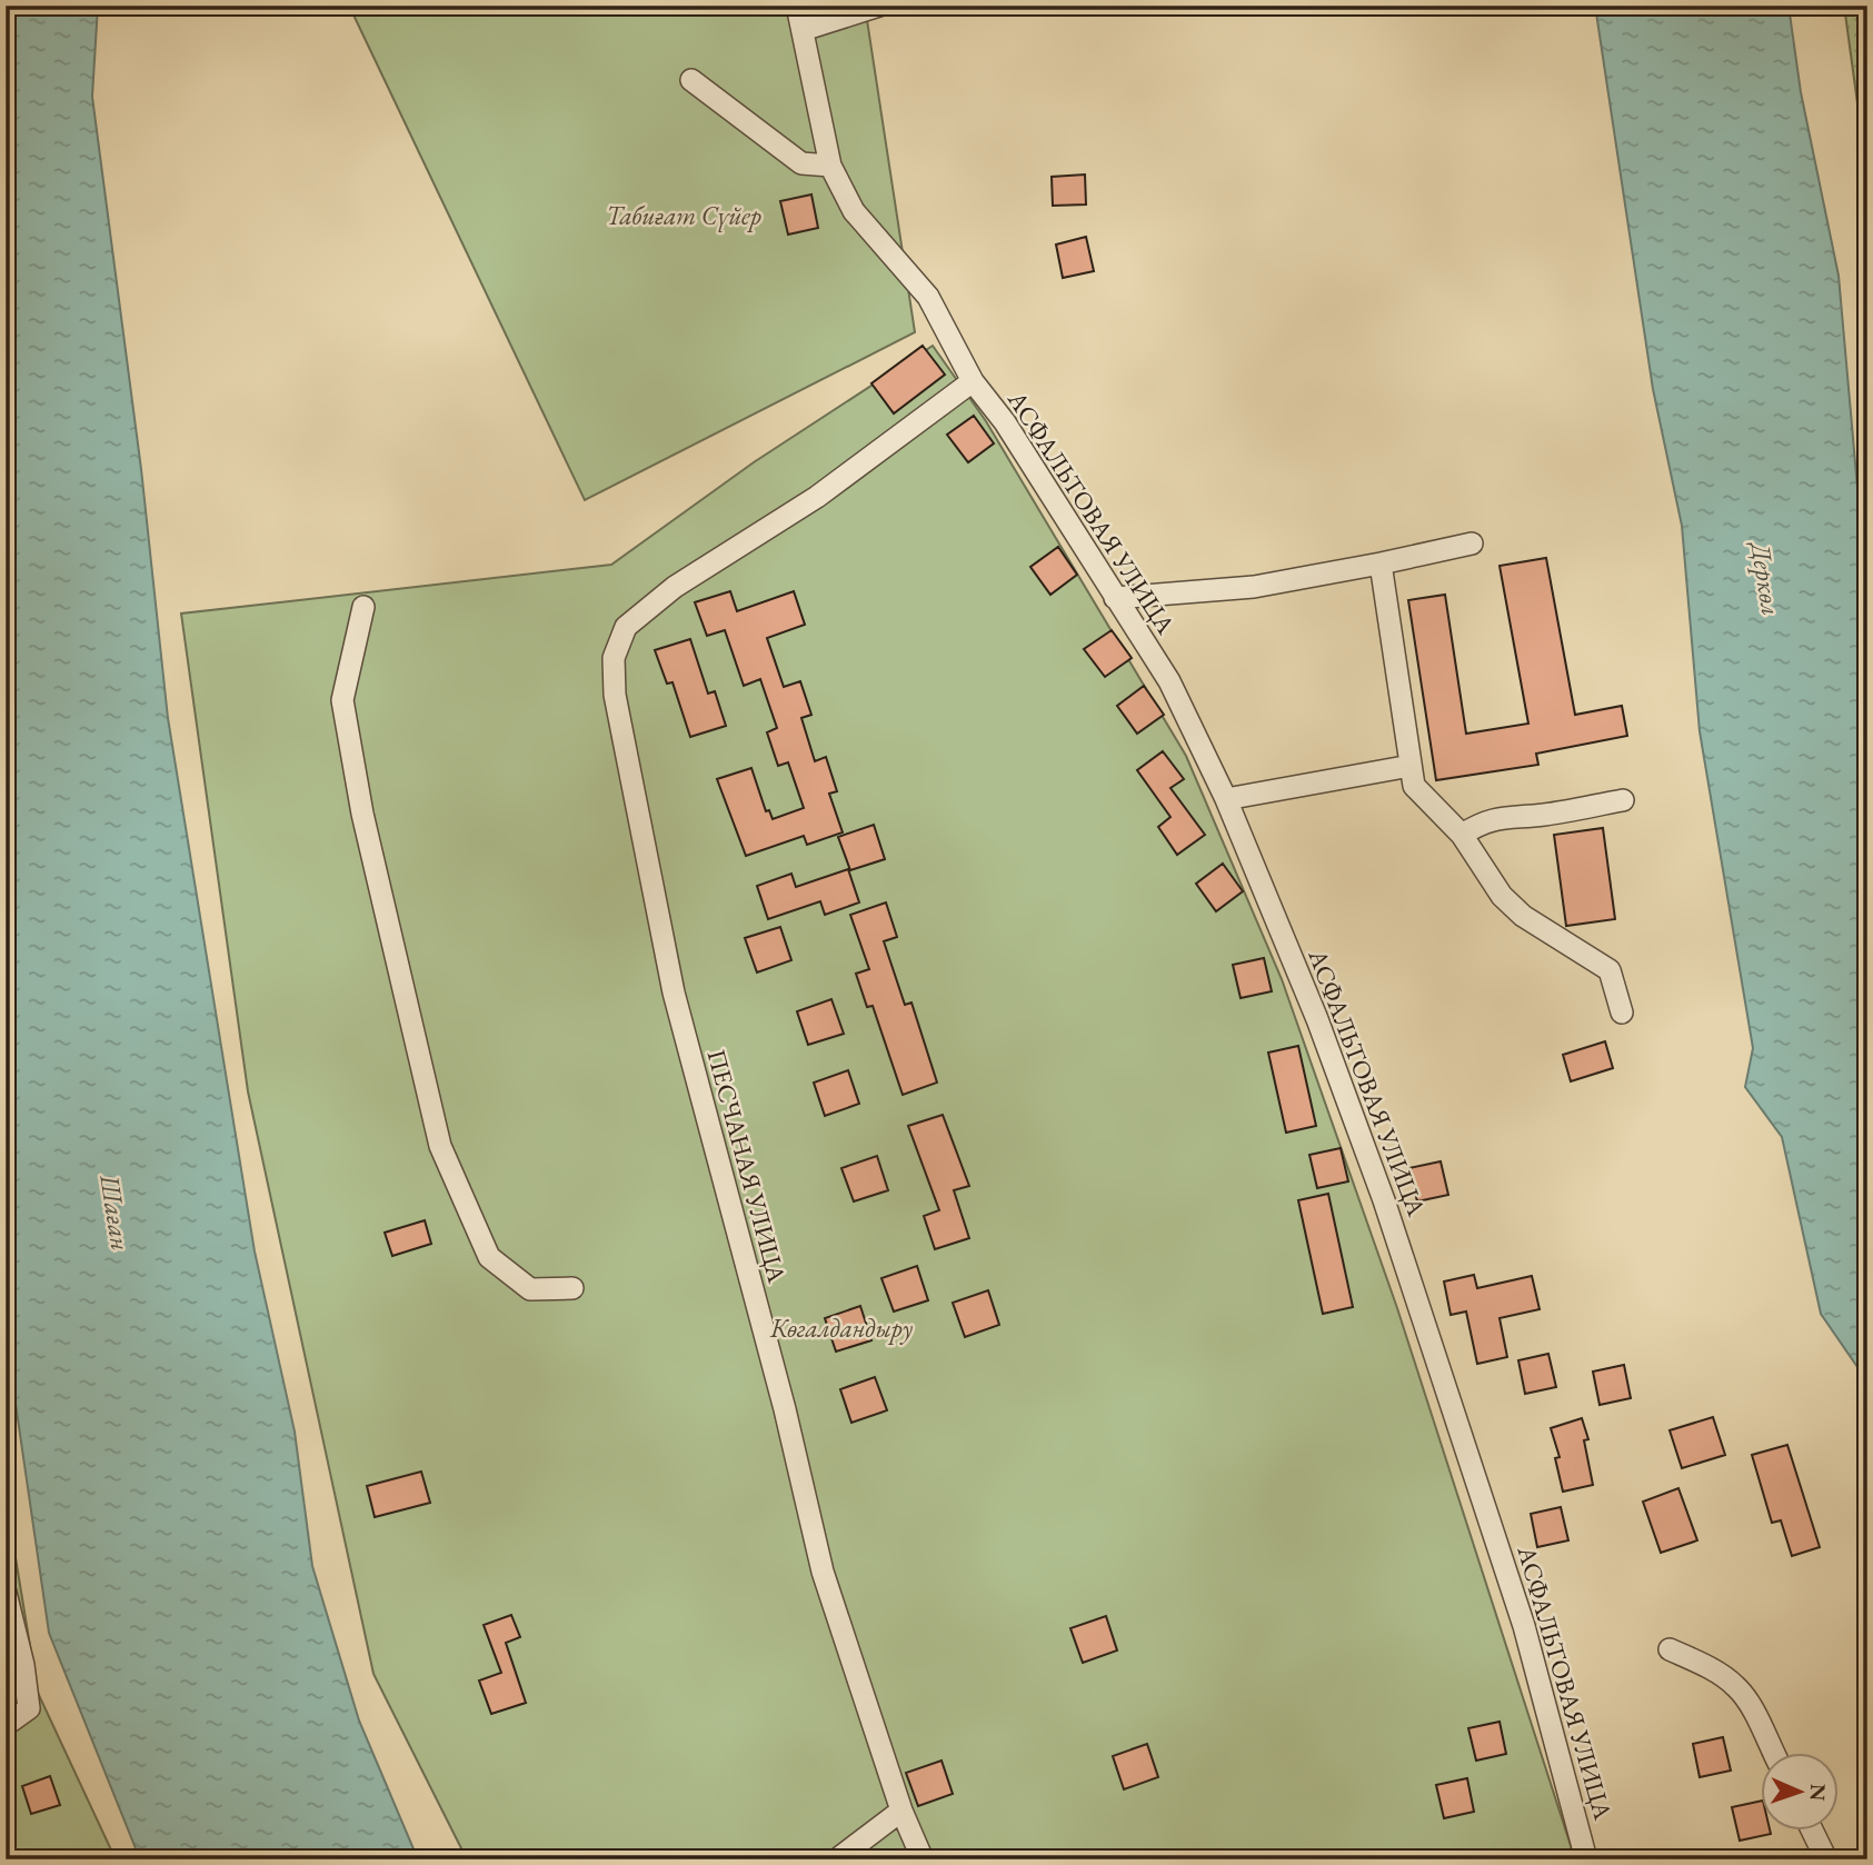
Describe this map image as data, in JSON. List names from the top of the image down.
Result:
{
  "streets": {
    "street": ["АСФАЛЬТОВАЯ УЛИЦА", "ПЕСЧАНАЯ УЛИЦА"]
  },
  "crossings": [
    ["АСФАЛЬТОВАЯ УЛИЦА", "ПЕСЧАНАЯ УЛИЦА"]
  ],
  "water": ["Деркөл", "Шаған"],
  "parks": ["Табиғат Сүйер", "Көгалдандыру"],
  "north": "right"
}
